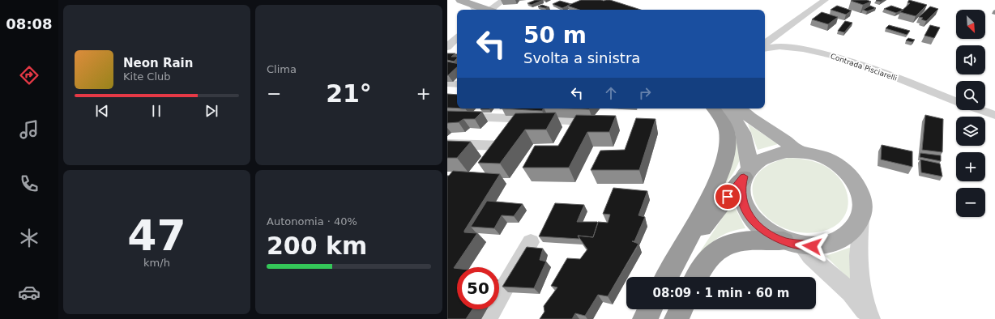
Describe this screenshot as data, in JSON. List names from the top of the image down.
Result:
{
  "streets": {
    "street": ["Contrada Pisciarelli"]
  },
  "north": "bottom right",
  "page": {
    "tabs": "08:08",
    "tile": [
      "Clima",
      ["47", "km/h"],
      ["Autonomia · 40%", "200 km"]
    ],
    "map_buttons": ["+", "−"],
    "turn": ["50 m", "Svolta a sinistra"],
    "song": ["Neon Rain", "Kite Club"],
    "heat": ["−", "21°", "+"],
    "limit": "50",
    "trip": "08:09 · 1 min · 60 m"
  }
}
